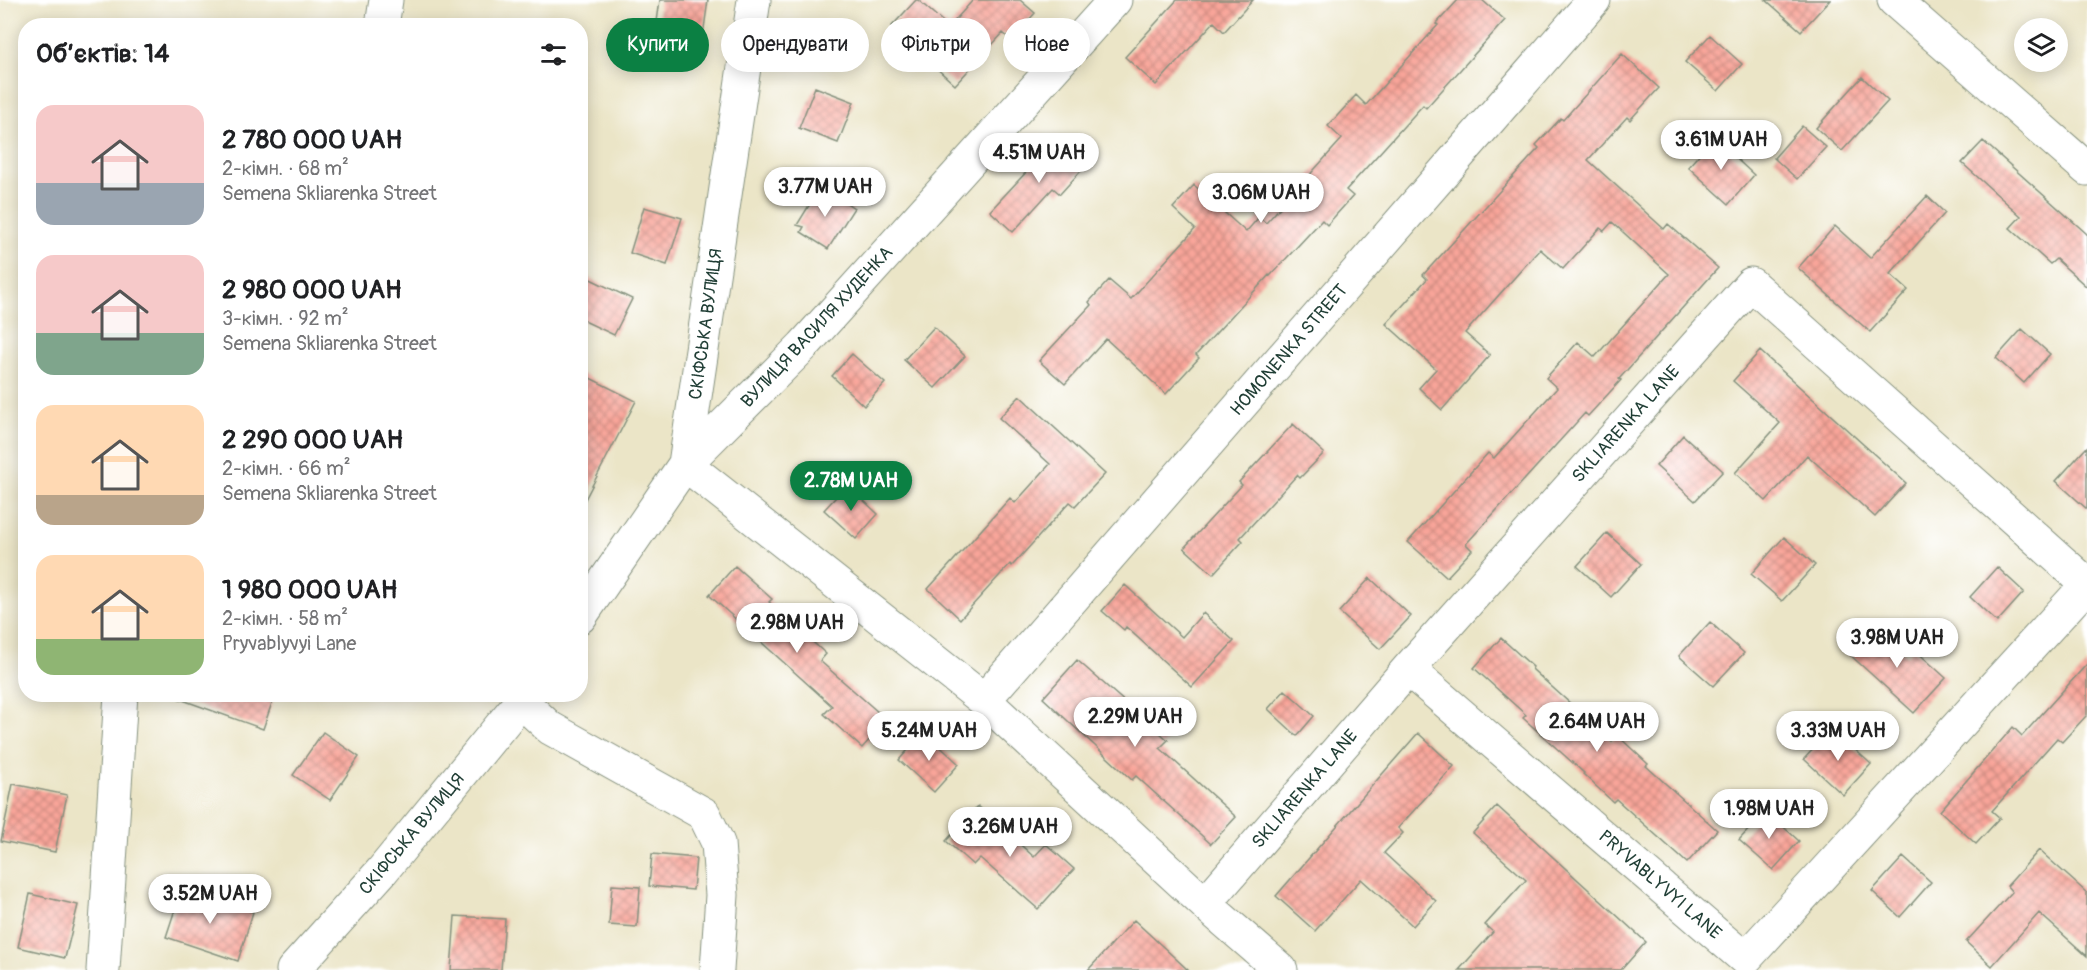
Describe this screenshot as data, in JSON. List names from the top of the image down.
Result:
{
  "streets": {
    "street": [
      "СКІФСЬКА ВУЛИЦЯ",
      "ВУЛИЦЯ ВАСИЛЯ ХУДЕНКА",
      "HOMONENKA STREET",
      "SKLIARENKA LANE",
      "PRYVABLYVYI LANE"
    ]
  },
  "crossings": [
    ["СКІФСЬКА ВУЛИЦЯ", "ВУЛИЦЯ ВАСИЛЯ ХУДЕНКА"],
    ["SKLIARENKA LANE", "PRYVABLYVYI LANE"]
  ],
  "page": {
    "chip": [
      "Купити",
      "Орендувати",
      "Фільтри",
      "Нове"
    ],
    "heading": "Об’єктів: 14",
    "list": [
      {
        "name": "2 780 000 UAH",
        "note": "2-кімн. · 68 m² · Semena Skliarenka Street"
      },
      {
        "name": "2 980 000 UAH",
        "note": "3-кімн. · 92 m² · Semena Skliarenka Street"
      },
      {
        "name": "2 290 000 UAH",
        "note": "2-кімн. · 66 m² · Semena Skliarenka Street"
      },
      {
        "name": "1 980 000 UAH",
        "note": "2-кімн. · 58 m² · Pryvablyvyi Lane"
      }
    ],
    "price": [
      "3.61M UAH",
      "4.51M UAH",
      "3.77M UAH",
      "3.06M UAH",
      "2.78M UAH",
      "2.98M UAH",
      "3.98M UAH",
      "2.29M UAH",
      "2.64M UAH",
      "5.24M UAH",
      "3.33M UAH",
      "1.98M UAH",
      "3.26M UAH",
      "3.52M UAH"
    ]
  }
}
